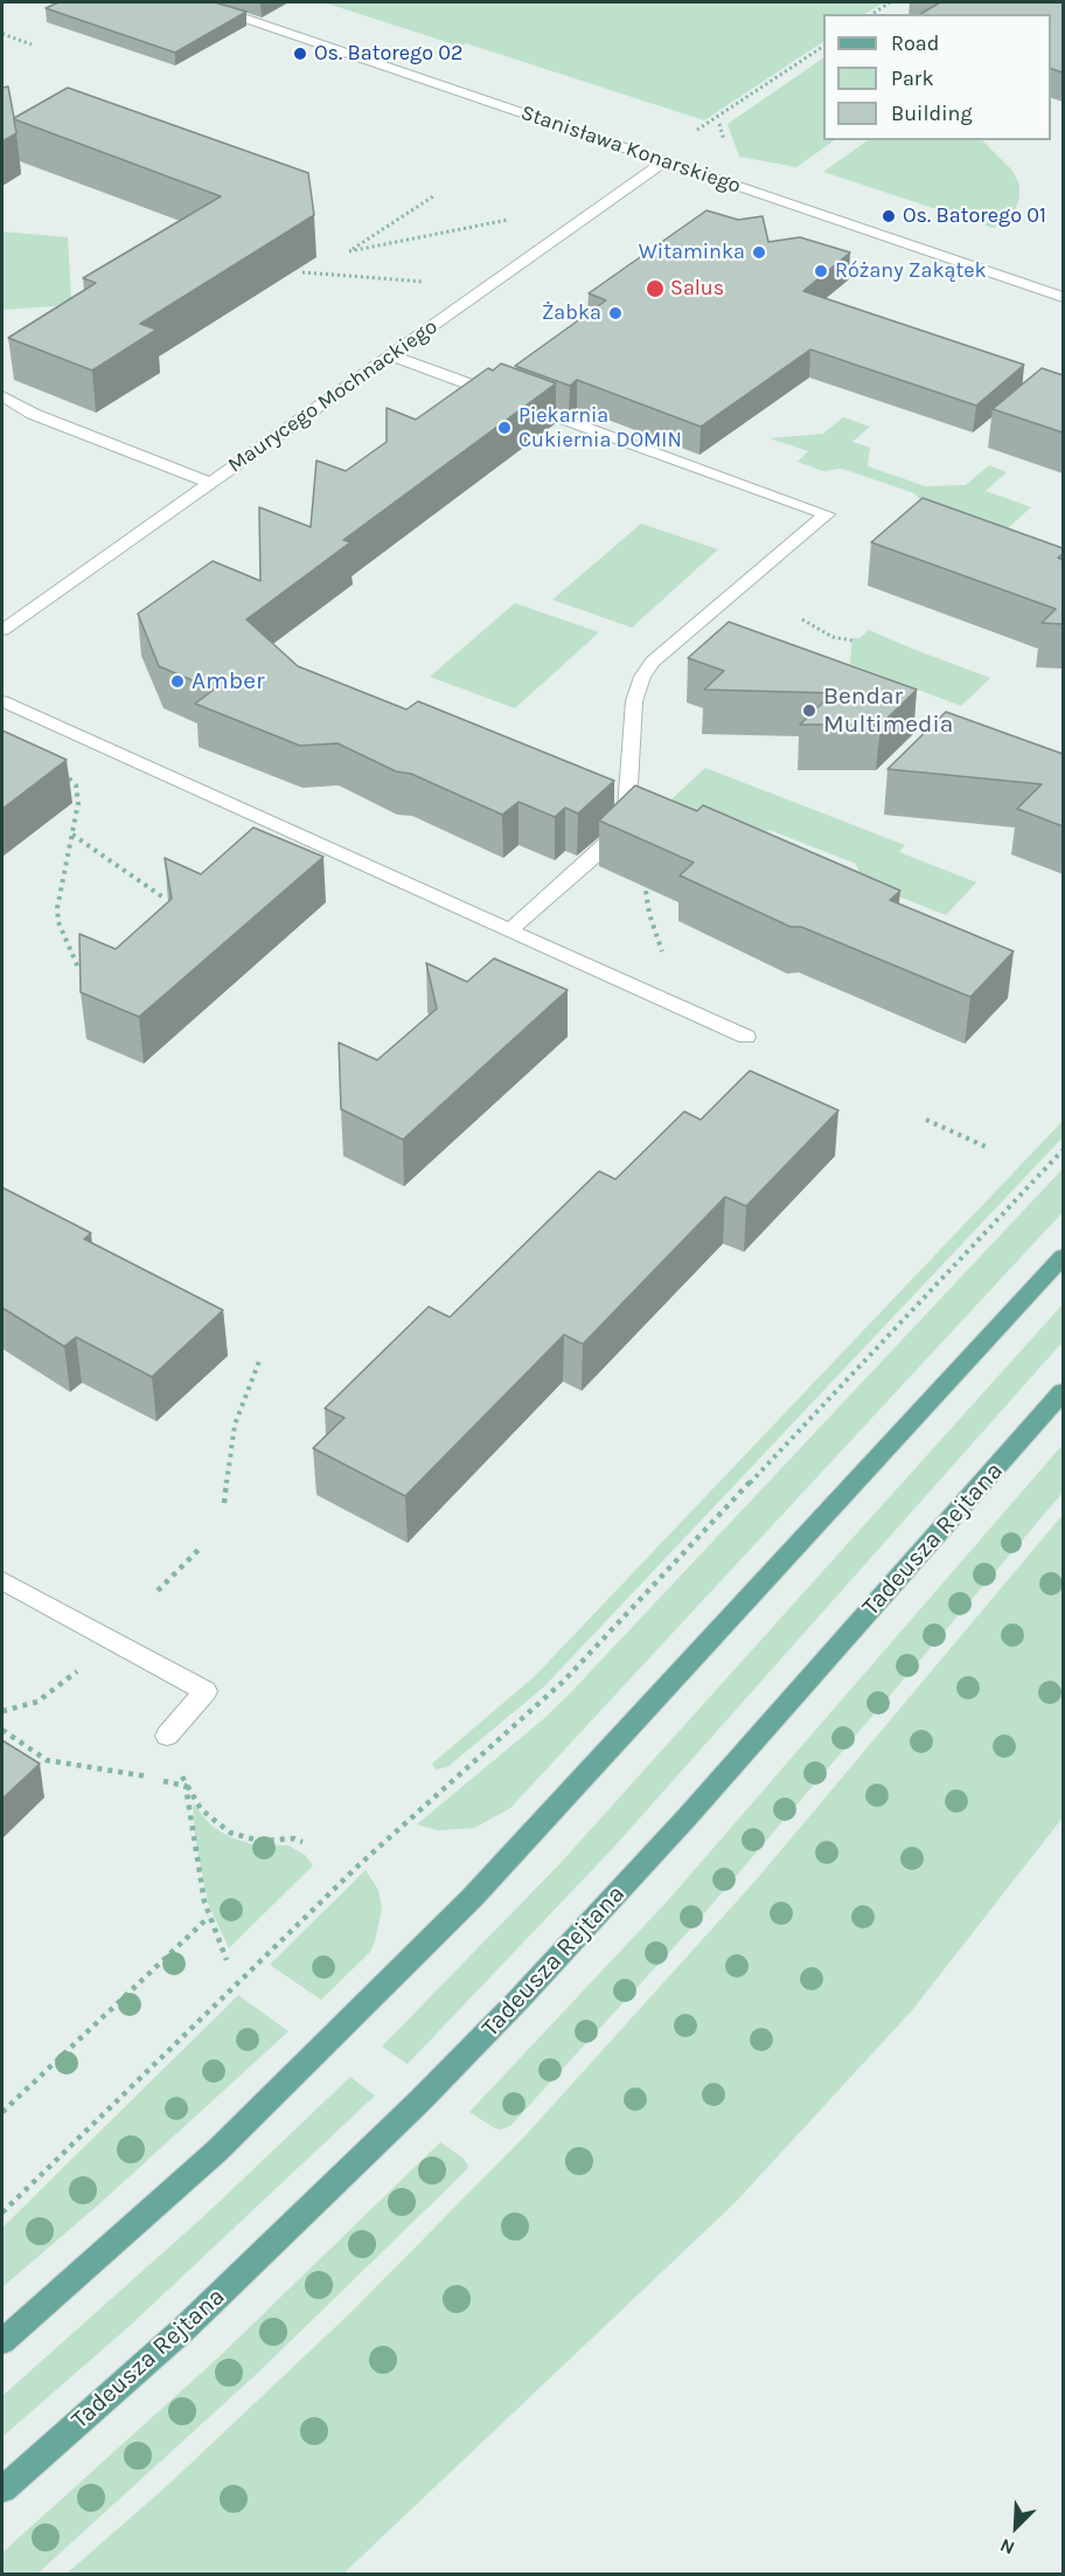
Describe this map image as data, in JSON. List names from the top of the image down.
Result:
{
  "streets": {
    "main road": ["Tadeusza Rejtana"],
    "street": ["Stanisława Konarskiego", "Maurycego Mochnackiego"]
  },
  "crossings": [
    ["Stanisława Konarskiego", "Maurycego Mochnackiego"]
  ],
  "places": [
    "Os. Batorego 02",
    "Os. Batorego 01",
    "Witaminka",
    "Różany Zakątek",
    "Salus",
    "Żabka",
    "Piekarnia Cukiernia DOMIN",
    "Amber",
    "Bendar Multimedia"
  ],
  "legend": ["Road", "Park", "Building"],
  "north": "bottom left"
}
